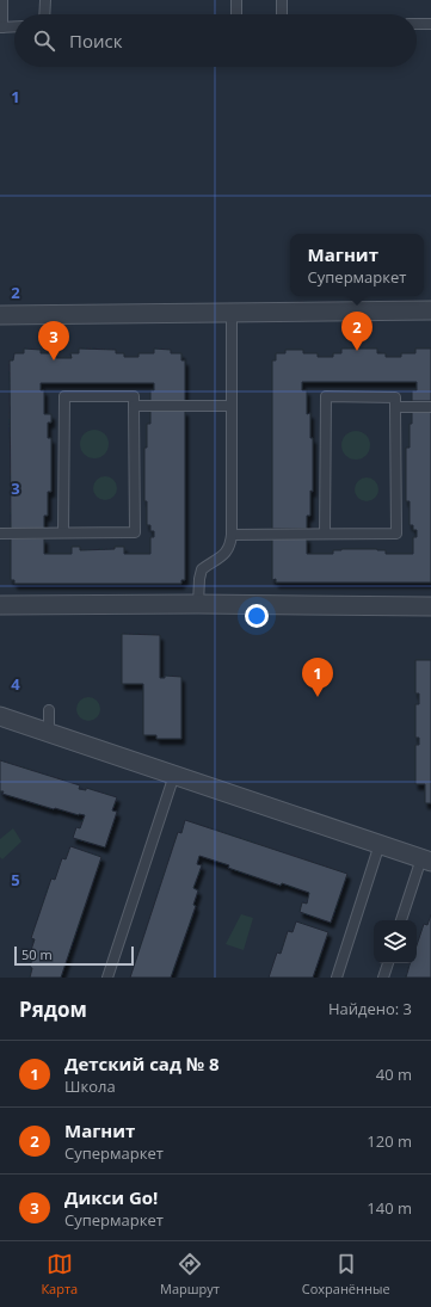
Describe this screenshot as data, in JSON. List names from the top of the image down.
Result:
{
  "scale_bar": "50 m",
  "page": {
    "search": "Поиск",
    "popup": ["Магнит", "Супермаркет"],
    "pins": ["2", "3", "1"],
    "scale": "50 m",
    "heading": ["Рядом", "Найдено: 3"],
    "list": [
      {
        "mark": "1",
        "name": "Детский сад № 8",
        "note": "Школа",
        "value": "40 m"
      },
      {
        "mark": "2",
        "name": "Магнит",
        "note": "Супермаркет",
        "value": "120 m"
      },
      {
        "mark": "3",
        "name": "Дикси Go!",
        "note": "Супермаркет",
        "value": "140 m"
      }
    ],
    "nav": ["Карта", "Маршрут", "Сохранённые"]
  },
  "grid": {
    "rows": [
      "1",
      "2",
      "3",
      "4",
      "5"
    ]
  }
}
